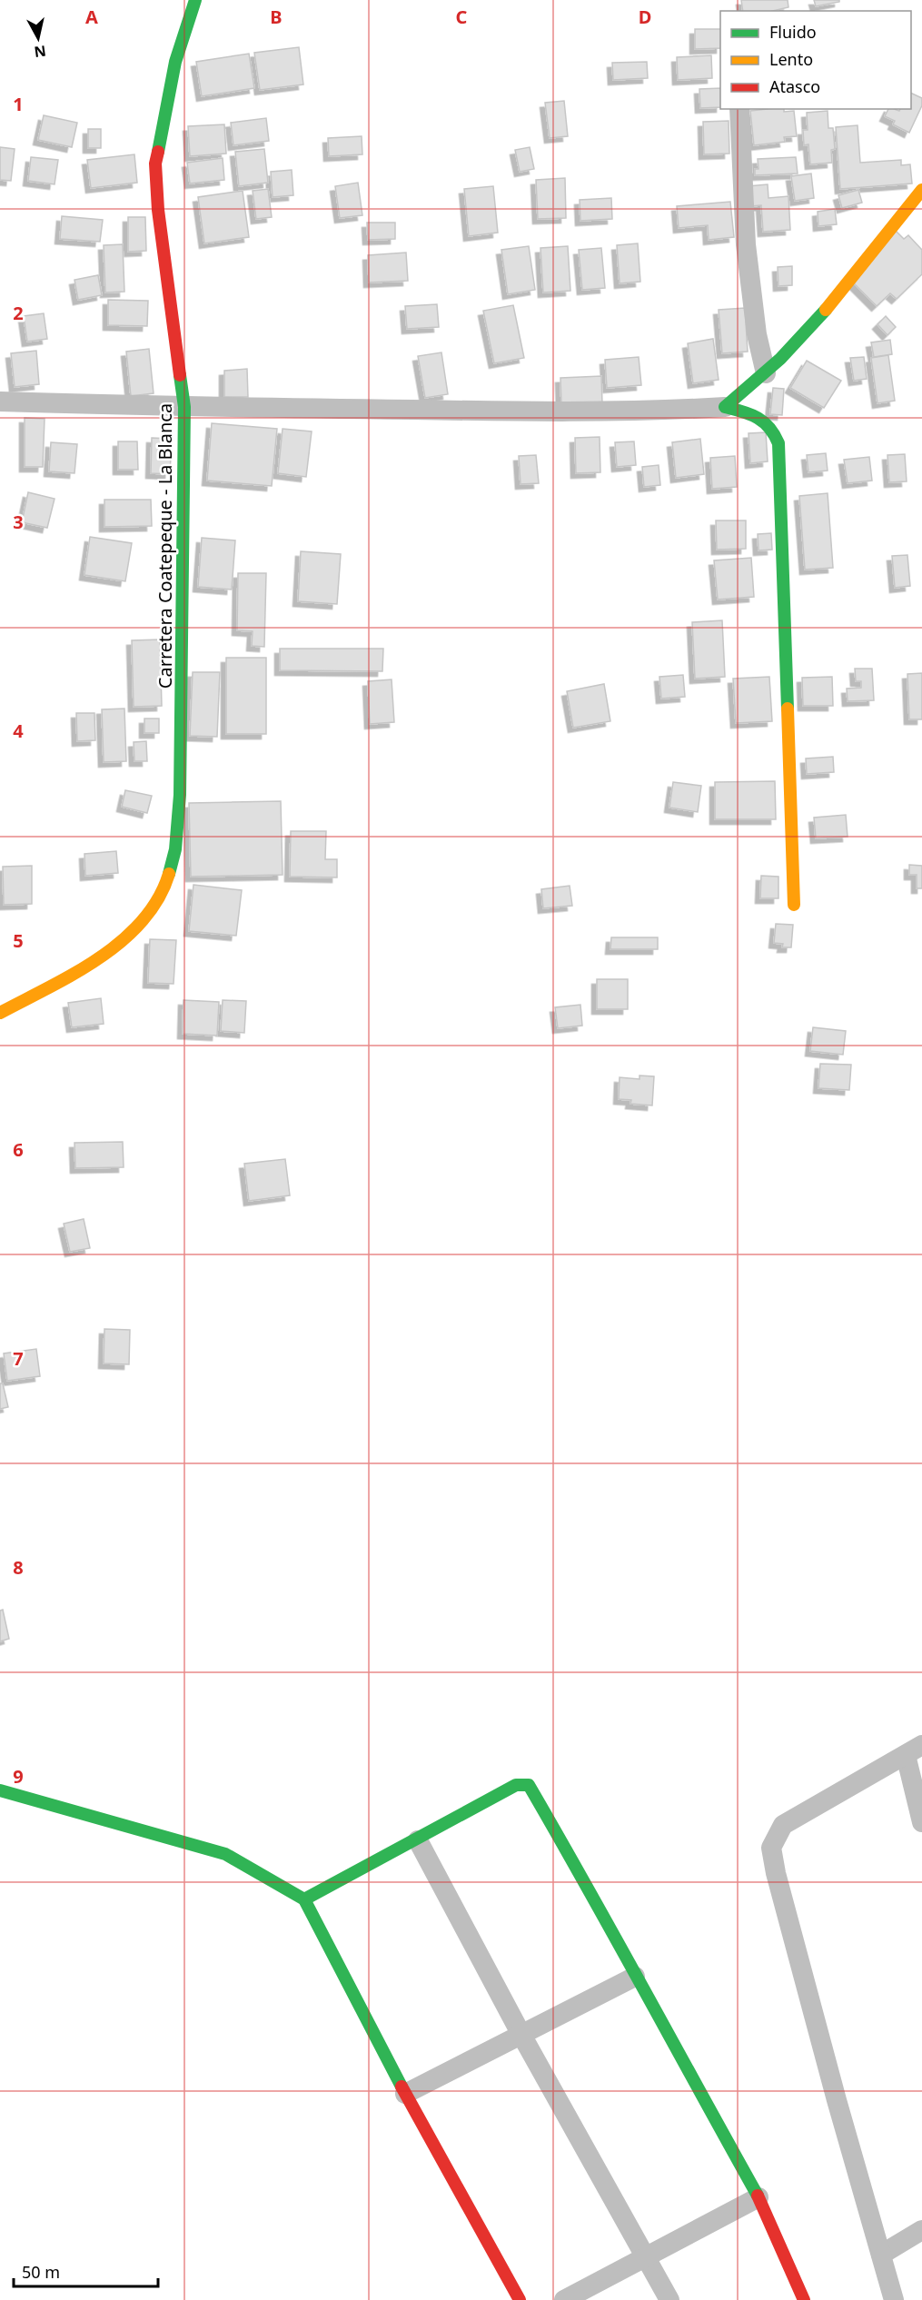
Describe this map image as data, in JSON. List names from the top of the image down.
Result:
{
  "streets": {
    "street": ["Carretera Coatepeque - La Blanca"]
  },
  "legend": ["Fluido", "Lento", "Atasco"],
  "scale_bar": "50 m",
  "north": "bottom",
  "grid": {
    "columns": [
      "A",
      "B",
      "C",
      "D"
    ],
    "rows": [
      "1",
      "2",
      "3",
      "4",
      "5",
      "6",
      "7",
      "8",
      "9"
    ]
  }
}
